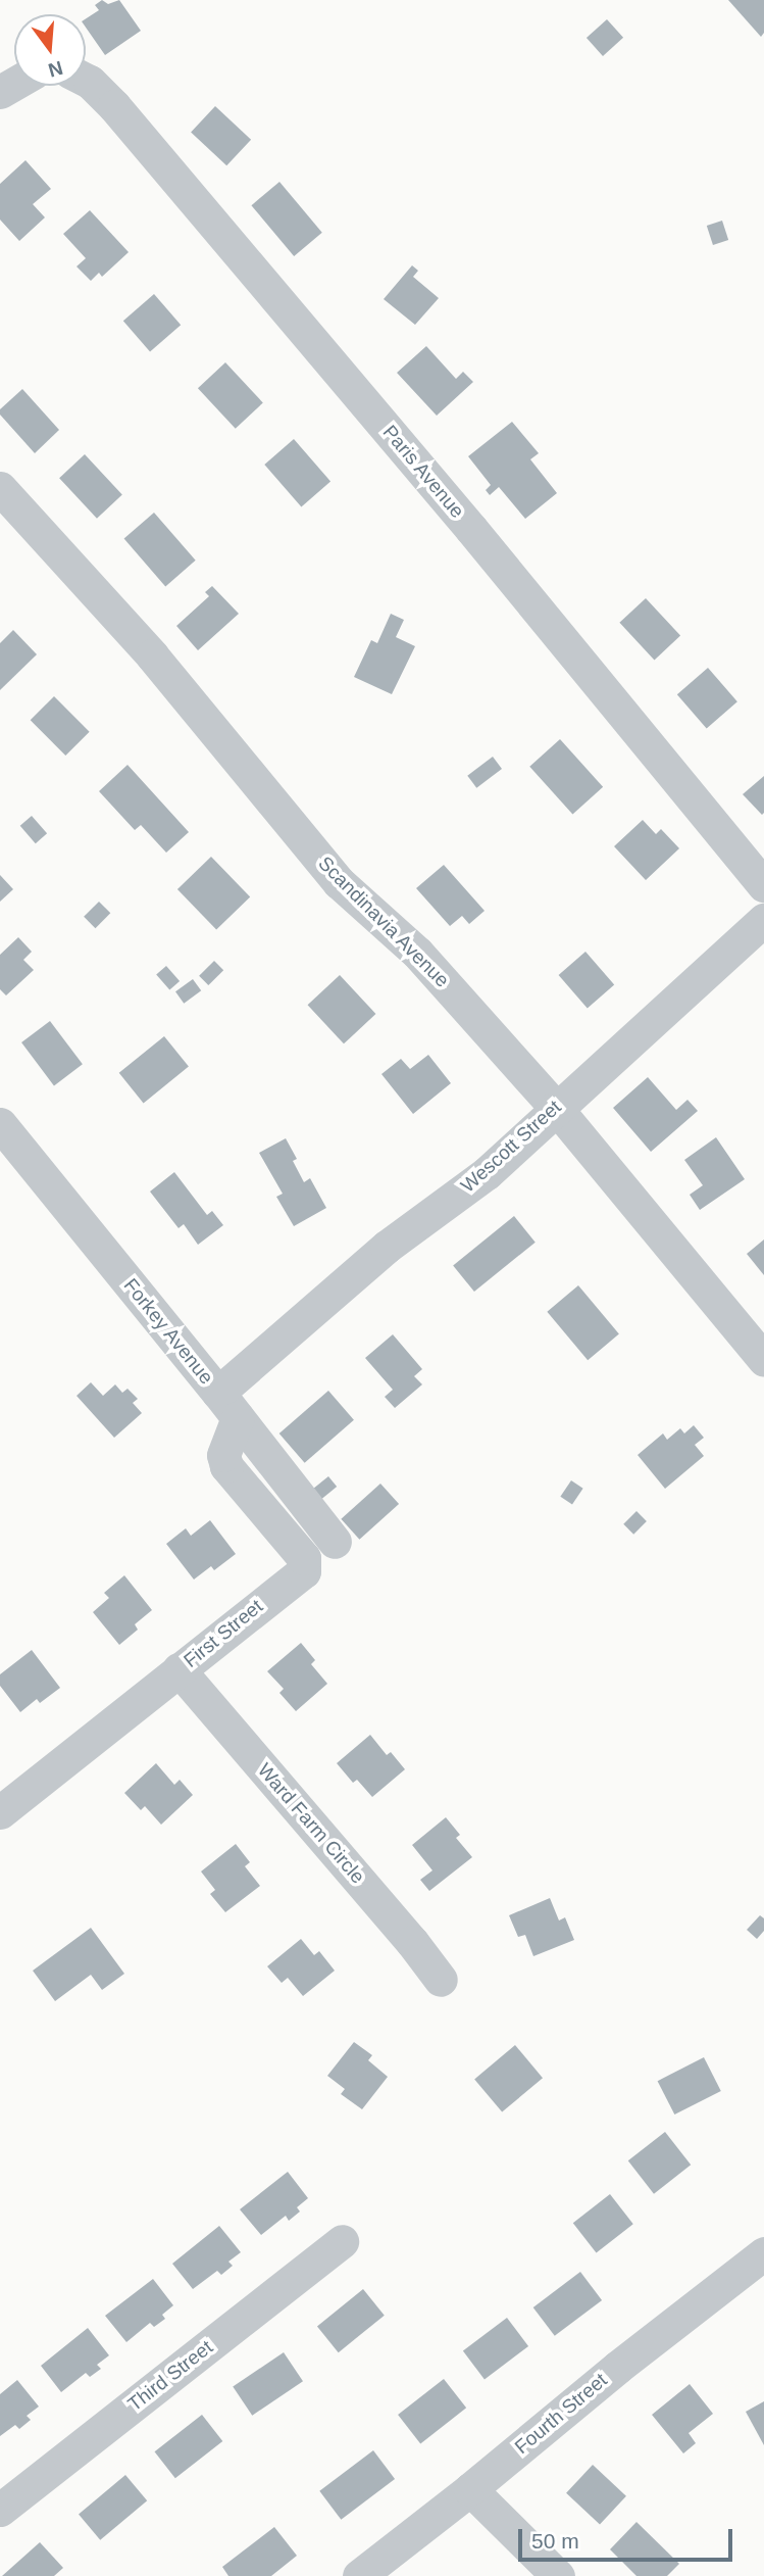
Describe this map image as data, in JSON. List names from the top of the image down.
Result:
{
  "streets": {
    "street": [
      "Paris Avenue",
      "Scandinavia Avenue",
      "Wescott Street",
      "Forkey Avenue",
      "First Street",
      "Ward Farm Circle",
      "Third Street",
      "Fourth Street"
    ]
  },
  "crossings": [
    ["Scandinavia Avenue", "Wescott Street"],
    ["Wescott Street", "Forkey Avenue"],
    ["Wescott Street", "First Street"],
    ["Forkey Avenue", "First Street"],
    ["First Street", "Ward Farm Circle"]
  ],
  "scale_bar": "50 m",
  "north": "bottom"
}
